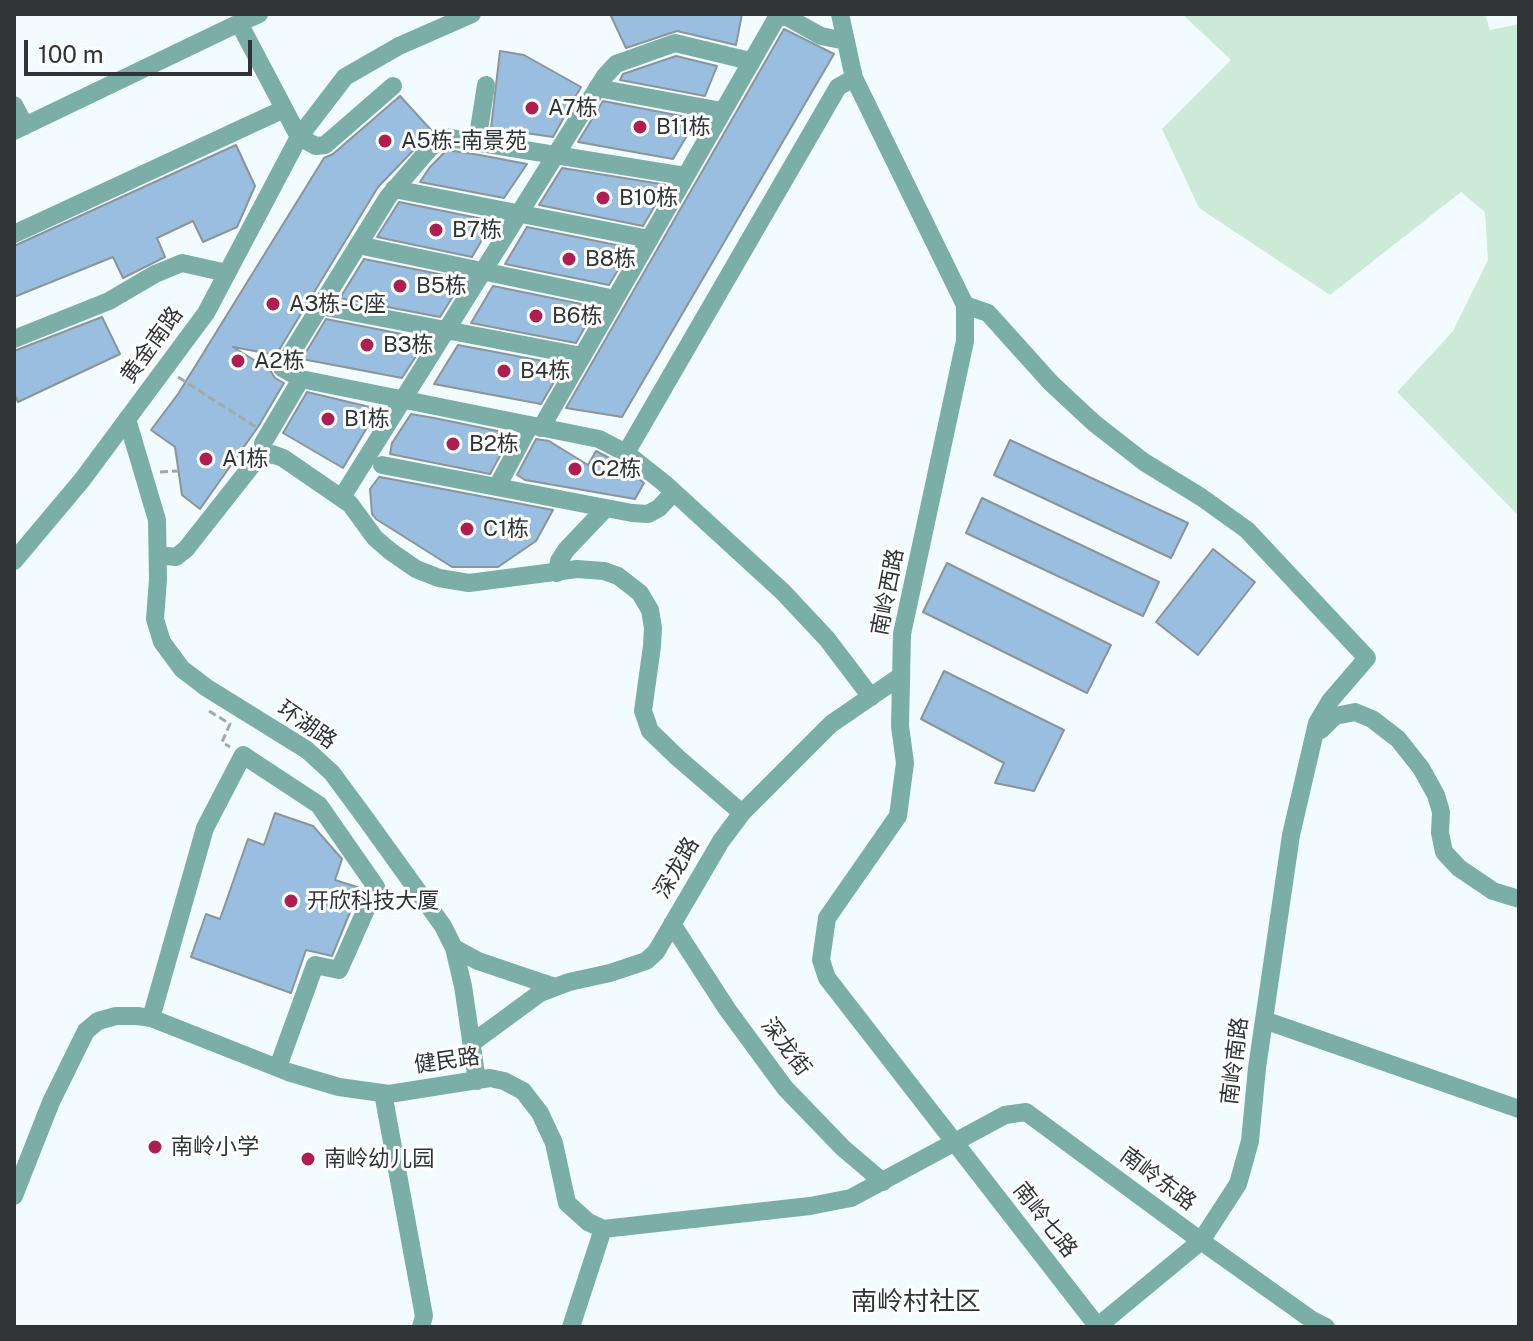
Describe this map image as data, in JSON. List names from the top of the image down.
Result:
{
  "streets": {
    "street": [
      "黄金南路",
      "南岭西路",
      "环湖路",
      "深龙路",
      "深龙街",
      "健民路",
      "南岭南路",
      "南岭东路",
      "南岭七路"
    ]
  },
  "crossings": [
    ["黄金南路", "环湖路"],
    ["南岭西路", "深龙路"],
    ["南岭西路", "南岭南路"],
    ["南岭西路", "南岭东路"],
    ["南岭西路", "南岭七路"],
    ["环湖路", "深龙路"],
    ["环湖路", "健民路"],
    ["深龙路", "深龙街"],
    ["南岭南路", "南岭东路"],
    ["南岭南路", "南岭七路"],
    ["南岭东路", "南岭七路"]
  ],
  "districts": ["南岭村社区"],
  "places": [
    "A7栋",
    "B11栋",
    "A5栋-南景苑",
    "B10栋",
    "B7栋",
    "B8栋",
    "B5栋",
    "A3栋-C座",
    "B6栋",
    "B3栋",
    "A2栋",
    "B4栋",
    "B1栋",
    "B2栋",
    "A1栋",
    "C2栋",
    "C1栋",
    "开欣科技大厦",
    "南岭小学",
    "南岭幼儿园"
  ],
  "scale_bar": "100 m"
}
